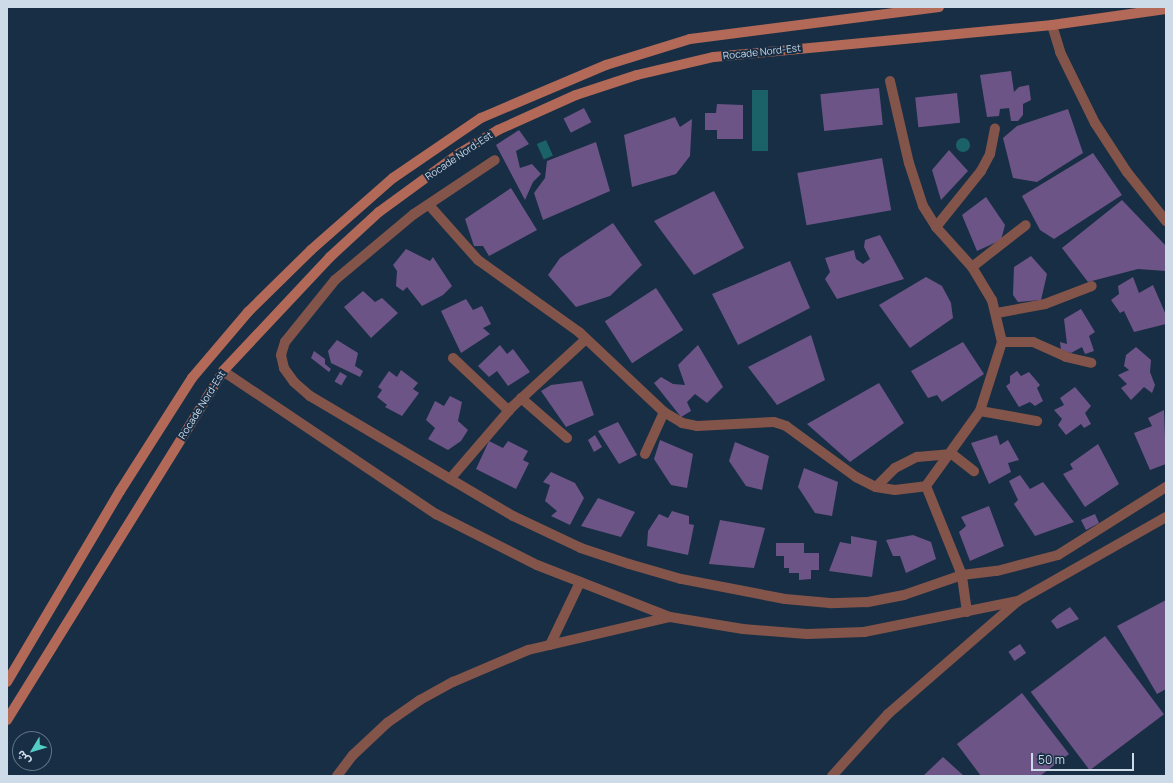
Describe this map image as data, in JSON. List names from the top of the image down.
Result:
{
  "streets": {
    "street": ["Rocade Nord-Est"]
  },
  "scale_bar": "50 m",
  "north": "bottom left"
}
